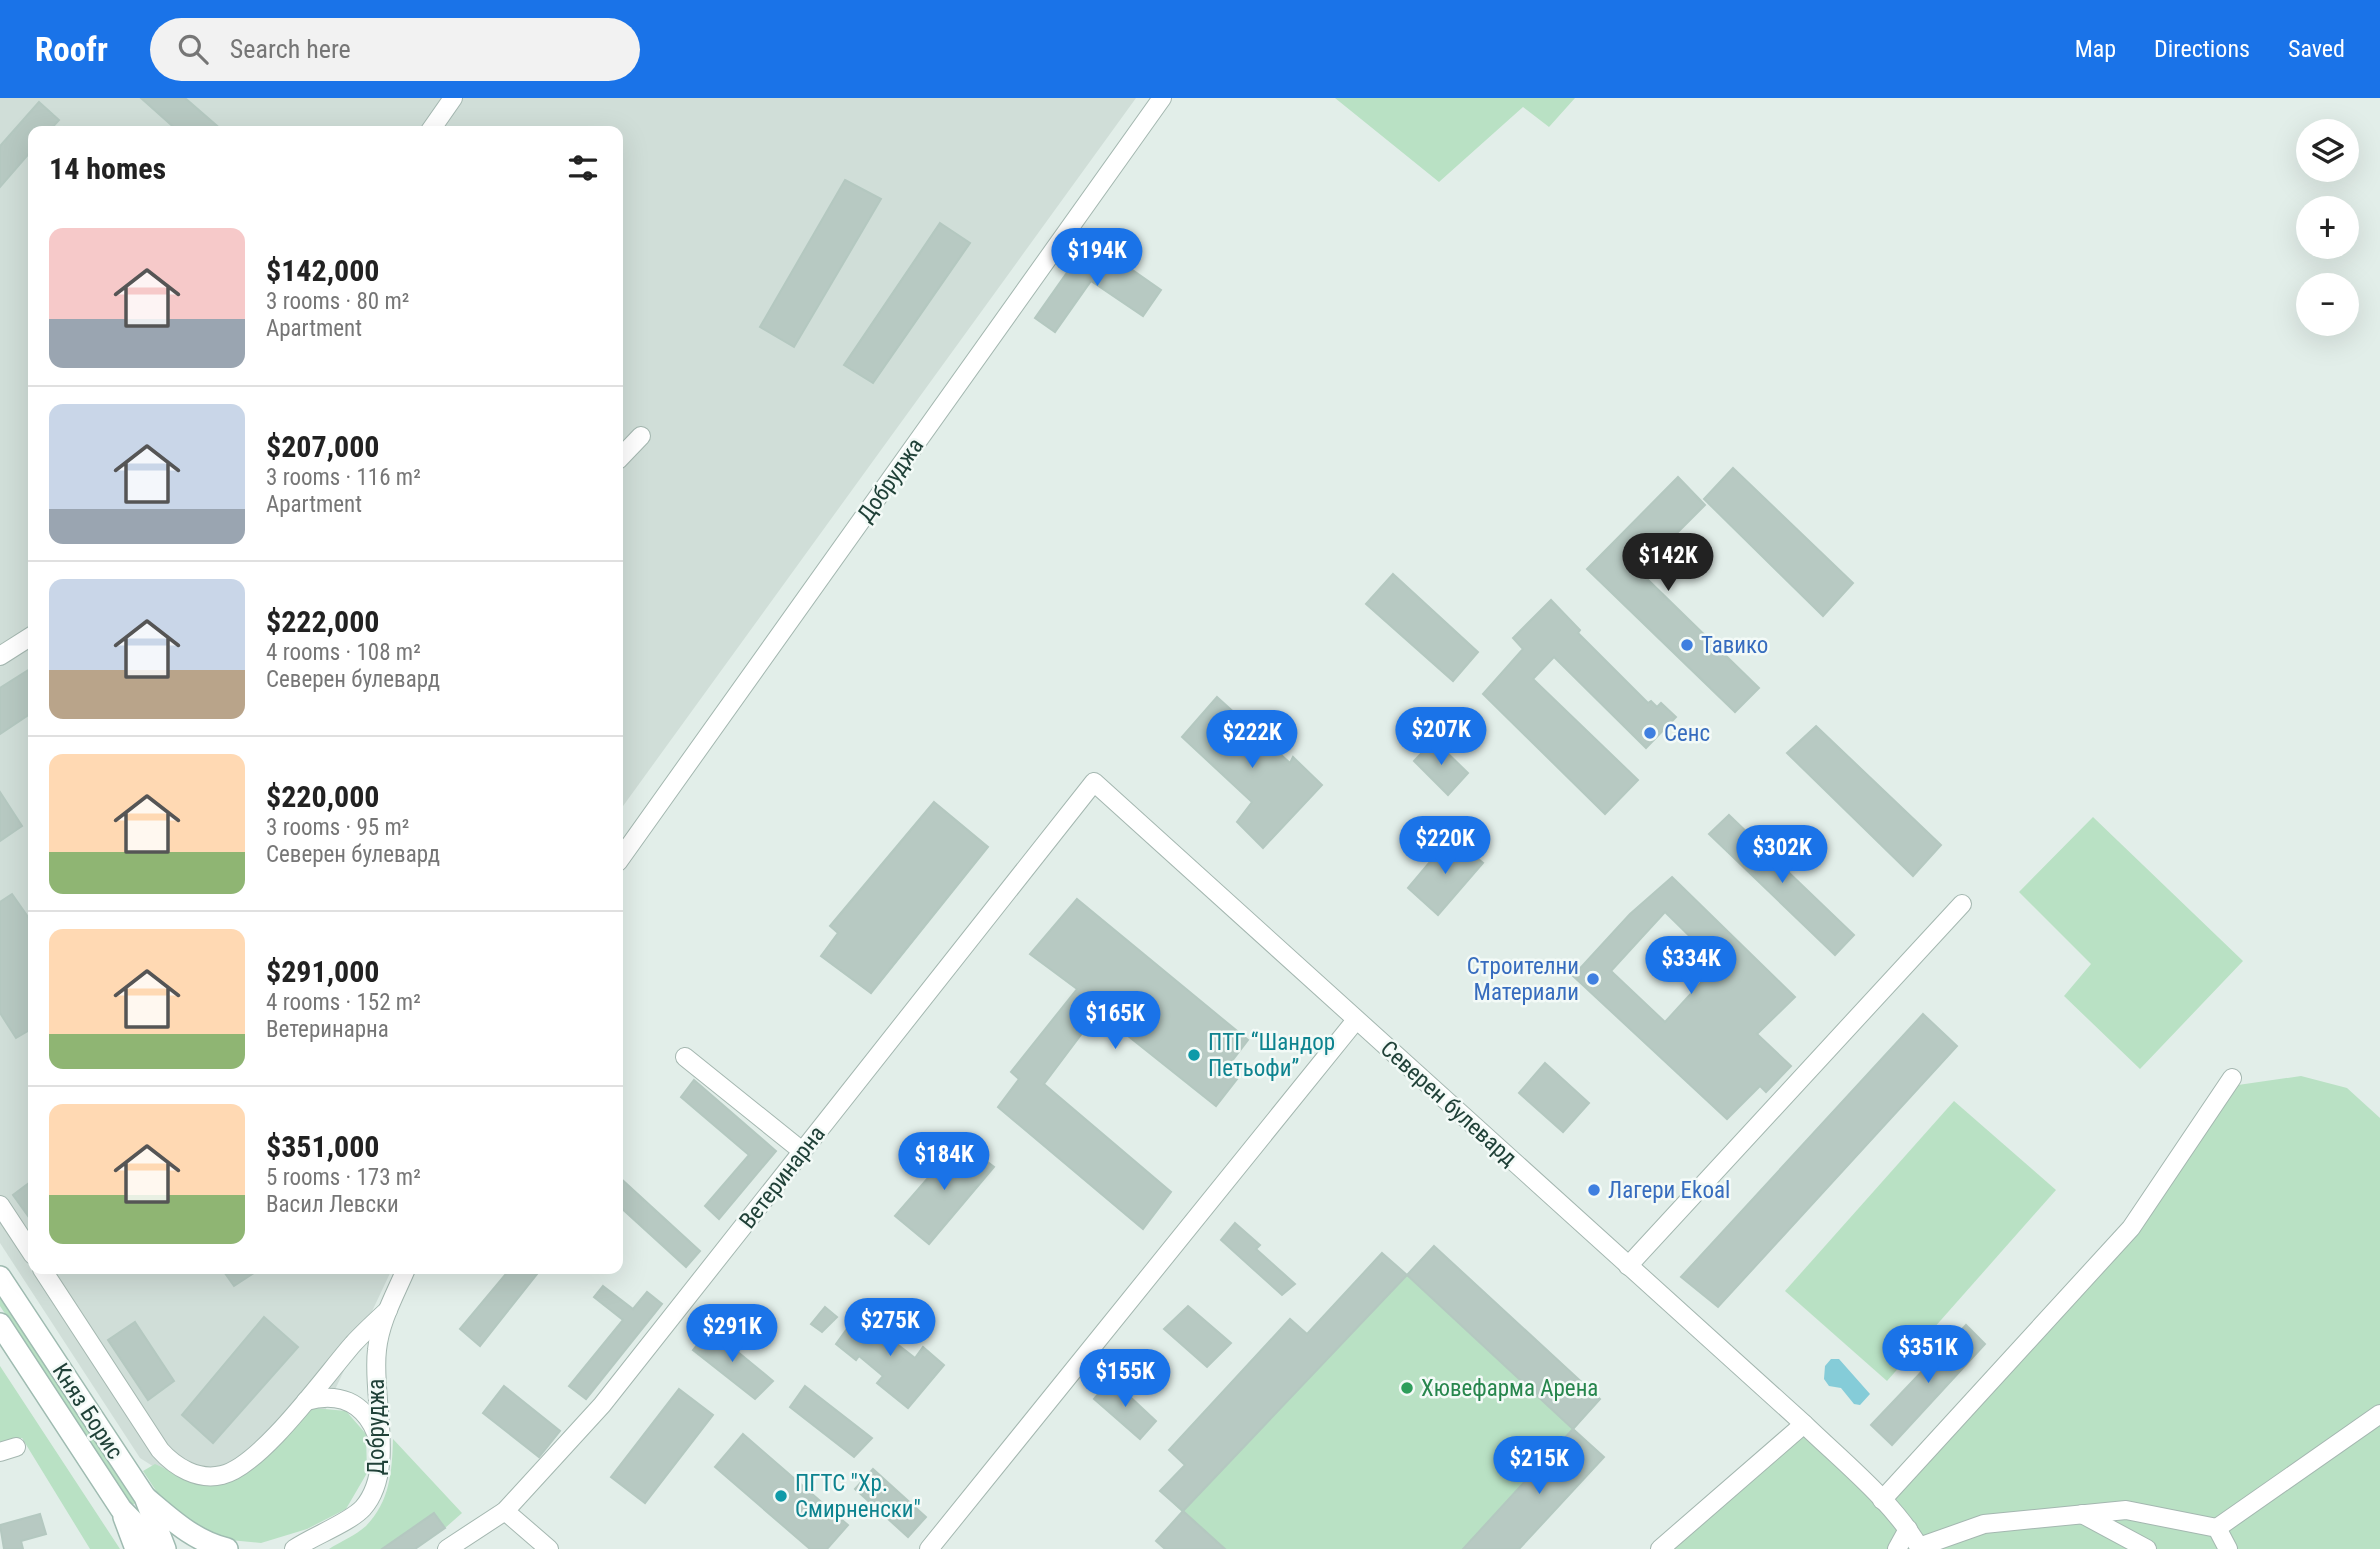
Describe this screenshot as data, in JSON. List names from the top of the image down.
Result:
{
  "streets": {
    "street": [
      "Добруджа",
      "Северен булевард",
      "Ветеринарна",
      "Княз Борис"
    ]
  },
  "crossings": [
    ["Северен булевард", "Ветеринарна"]
  ],
  "places": [
    "Тавико",
    "Сенс",
    "Строителни Материали",
    "ПТГ “Шандор Петьофи”",
    "Лагери Ekoal",
    "Хювефарма Арена",
    "ПГТС \"Хр. Смирненски\""
  ],
  "page": {
    "header": "Roofr",
    "search": "Search here",
    "nav": ["Map", "Directions", "Saved"],
    "map_buttons": ["+", "−"],
    "heading": "14 homes",
    "list": [
      {
        "name": "$142,000",
        "note": "3 rooms · 80 m² · Apartment"
      },
      {
        "name": "$207,000",
        "note": "3 rooms · 116 m² · Apartment"
      },
      {
        "name": "$222,000",
        "note": "4 rooms · 108 m² · Северен булевард"
      },
      {
        "name": "$220,000",
        "note": "3 rooms · 95 m² · Северен булевард"
      },
      {
        "name": "$291,000",
        "note": "4 rooms · 152 m² · Ветеринарна"
      },
      {
        "name": "$351,000",
        "note": "5 rooms · 173 m² · Васил Левски"
      }
    ],
    "price": [
      "$194K",
      "$142K",
      "$207K",
      "$222K",
      "$220K",
      "$302K",
      "$334K",
      "$165K",
      "$184K",
      "$275K",
      "$291K",
      "$351K",
      "$155K",
      "$215K"
    ]
  }
}
